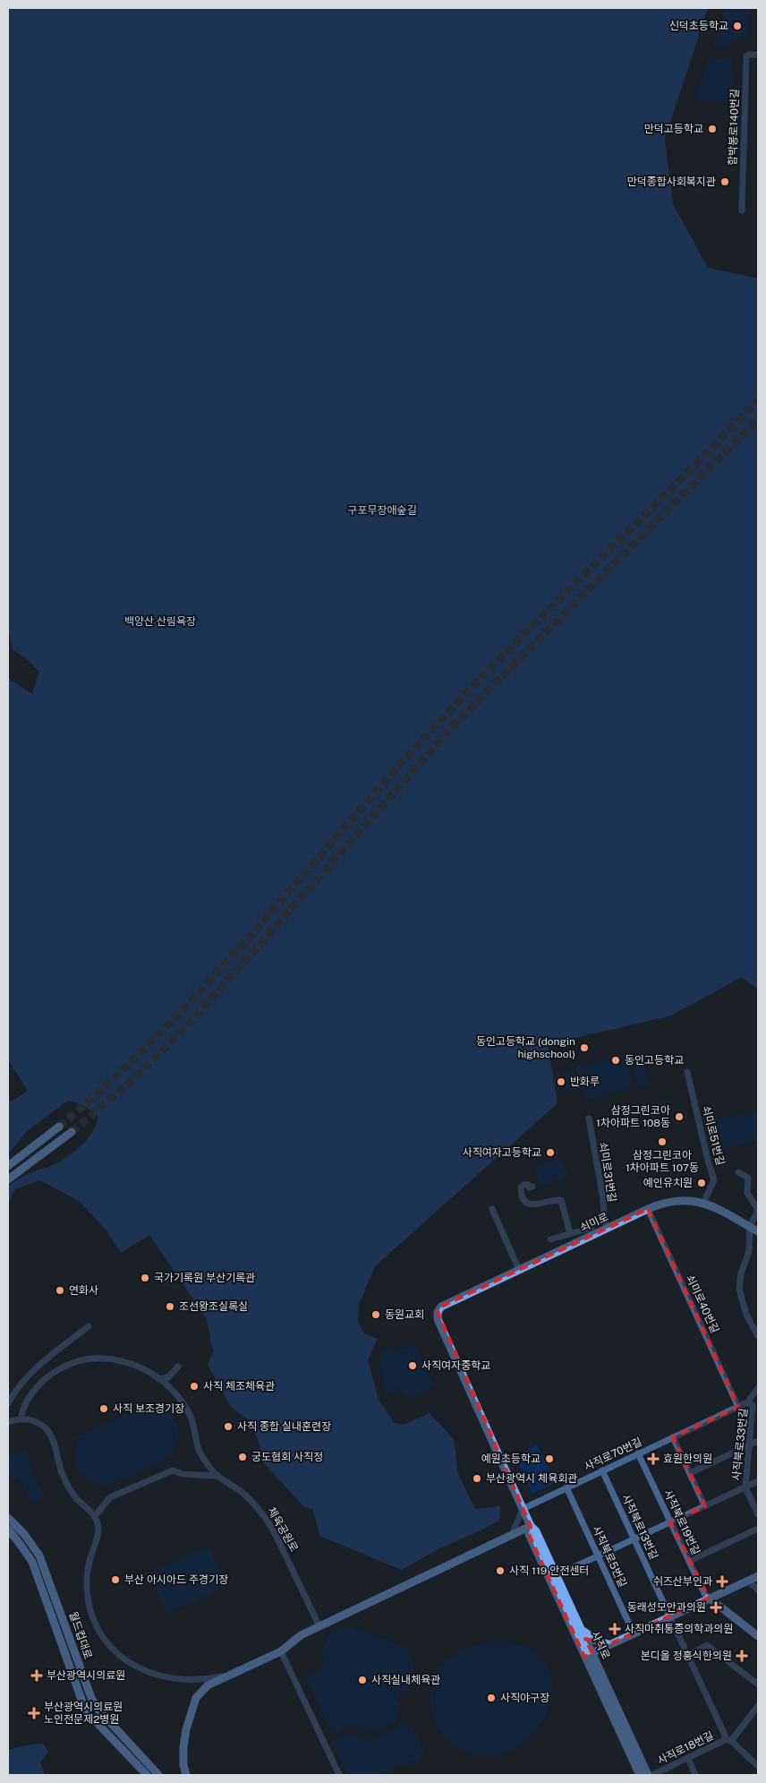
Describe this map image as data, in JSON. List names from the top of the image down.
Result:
{
  "streets": {
    "main road": ["쇠미로", "월드컵대로", "사직로"],
    "street": [
      "함박봉로140번길",
      "쇠미로51번길",
      "쇠미로31번길",
      "쇠미로40번길",
      "사직북로33번길",
      "사직로70번길",
      "사직북로19번길",
      "사직북로13번길",
      "체육공원로",
      "사직북로5번길",
      "사직로18번길"
    ]
  },
  "crossings": [
    ["쇠미로51번길", "쇠미로"],
    ["쇠미로31번길", "쇠미로"],
    ["쇠미로", "쇠미로40번길"],
    ["쇠미로", "사직로"],
    ["쇠미로40번길", "사직로70번길"],
    ["사직북로33번길", "사직로70번길"],
    ["사직로70번길", "사직북로19번길"],
    ["사직로70번길", "사직북로13번길"],
    ["사직로70번길", "사직북로5번길"],
    ["사직로70번길", "사직로"],
    ["사직북로13번길", "사직로18번길"]
  ],
  "parks": ["구포무장애숲길", "백양산 산림욕장"],
  "places": {
    "other": [
      "신덕초등학교",
      "만덕고등학교",
      "만덕종합사회복지관",
      "동인고등학교 (dongin highschool)",
      "동인고등학교",
      "반화루",
      "삼정그린코아 1차아파트 108동",
      "삼정그린코아 1차아파트 107동",
      "사직여자고등학교",
      "예인유치원",
      "국가기록원 부산기록관",
      "연화사",
      "조선왕조실록실",
      "동원교회",
      "사직여자중학교",
      "사직 체조체육관",
      "사직 보조경기장",
      "사직 종합 실내훈련장",
      "궁도협회 사직정",
      "예원초등학교",
      "부산광역시 체육회관",
      "사직 119 안전센터",
      "부산 아시아드 주경기장",
      "사직실내체육관",
      "사직야구장"
    ],
    "health": [
      "효원한의원",
      "쉬즈산부인과",
      "동래성모안과의원",
      "사직마취통증의학과의원",
      "본디올 정흥식한의원",
      "부산광역시의료원",
      "부산광역시의료원 노인전문제2병원"
    ]
  }
}
